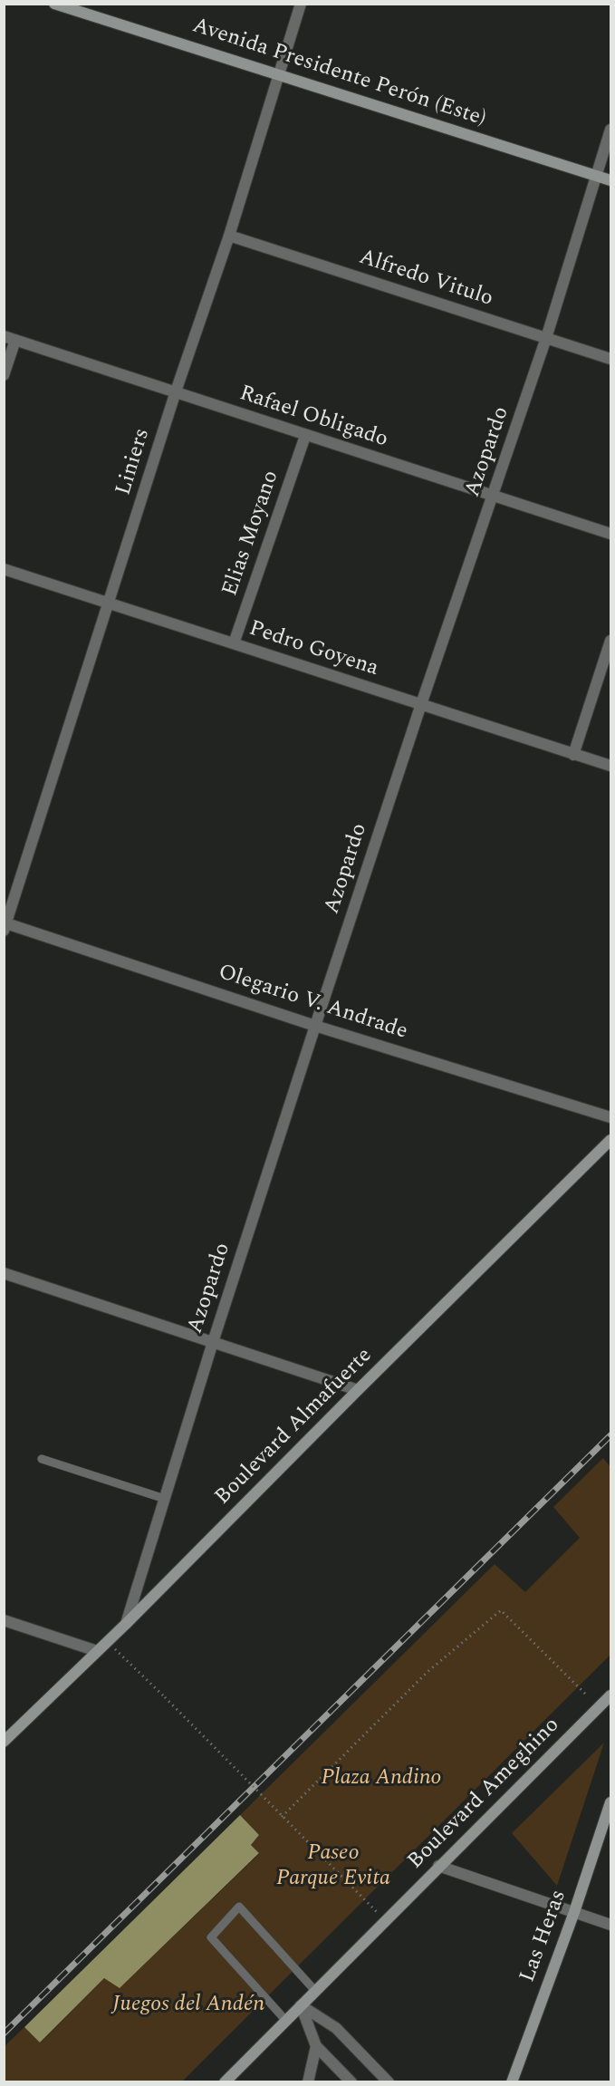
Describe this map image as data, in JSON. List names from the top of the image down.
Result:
{
  "streets": {
    "main road": [
      "Avenida Presidente Perón (Este)",
      "Boulevard Almafuerte",
      "Boulevard Ameghino",
      "Las Heras"
    ],
    "street": [
      "Alfredo Vitulo",
      "Rafael Obligado",
      "Azopardo",
      "Liniers",
      "Elias Moyano",
      "Pedro Goyena",
      "Olegario V. Andrade"
    ]
  },
  "crossings": [
    ["Avenida Presidente Perón (Este)", "Azopardo"],
    ["Avenida Presidente Perón (Este)", "Liniers"],
    ["Alfredo Vitulo", "Azopardo"],
    ["Alfredo Vitulo", "Liniers"],
    ["Rafael Obligado", "Azopardo"],
    ["Rafael Obligado", "Liniers"],
    ["Rafael Obligado", "Elias Moyano"],
    ["Azopardo", "Pedro Goyena"],
    ["Azopardo", "Olegario V. Andrade"],
    ["Azopardo", "Boulevard Almafuerte"],
    ["Liniers", "Pedro Goyena"],
    ["Liniers", "Olegario V. Andrade"],
    ["Elias Moyano", "Pedro Goyena"]
  ],
  "parks": ["Plaza Andino", "Paseo Parque Evita", "Juegos del Andén"]
}
